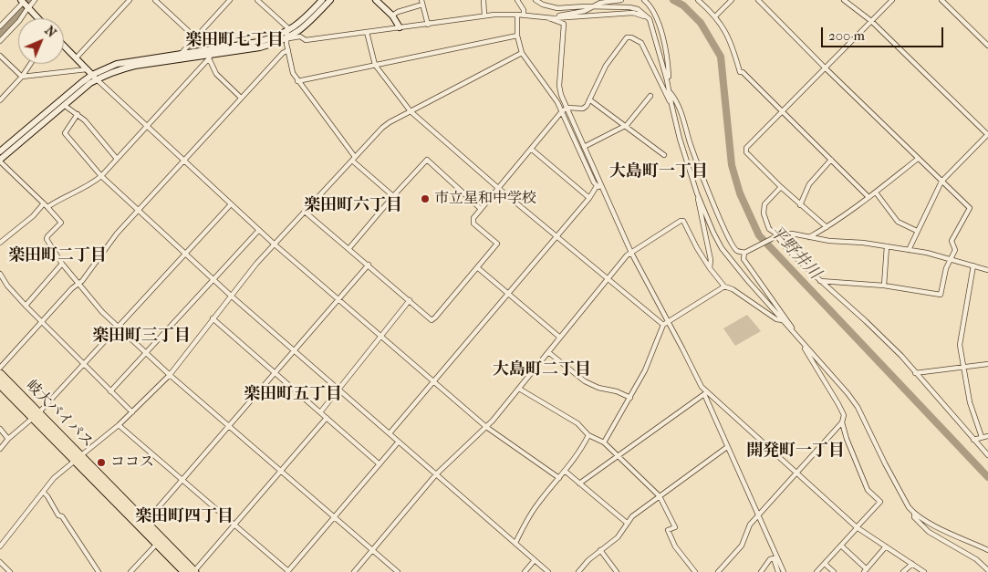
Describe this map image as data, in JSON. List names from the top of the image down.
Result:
{
  "streets": {
    "highway": ["岐大バイパス"]
  },
  "districts": [
    "楽田町七丁目",
    "大島町一丁目",
    "楽田町六丁目",
    "楽田町二丁目",
    "楽田町三丁目",
    "大島町二丁目",
    "楽田町五丁目",
    "開発町一丁目",
    "楽田町四丁目"
  ],
  "water": ["平野井川"],
  "places": ["市立星和中学校", "ココス"],
  "scale_bar": "200 m",
  "north": "top right"
}
